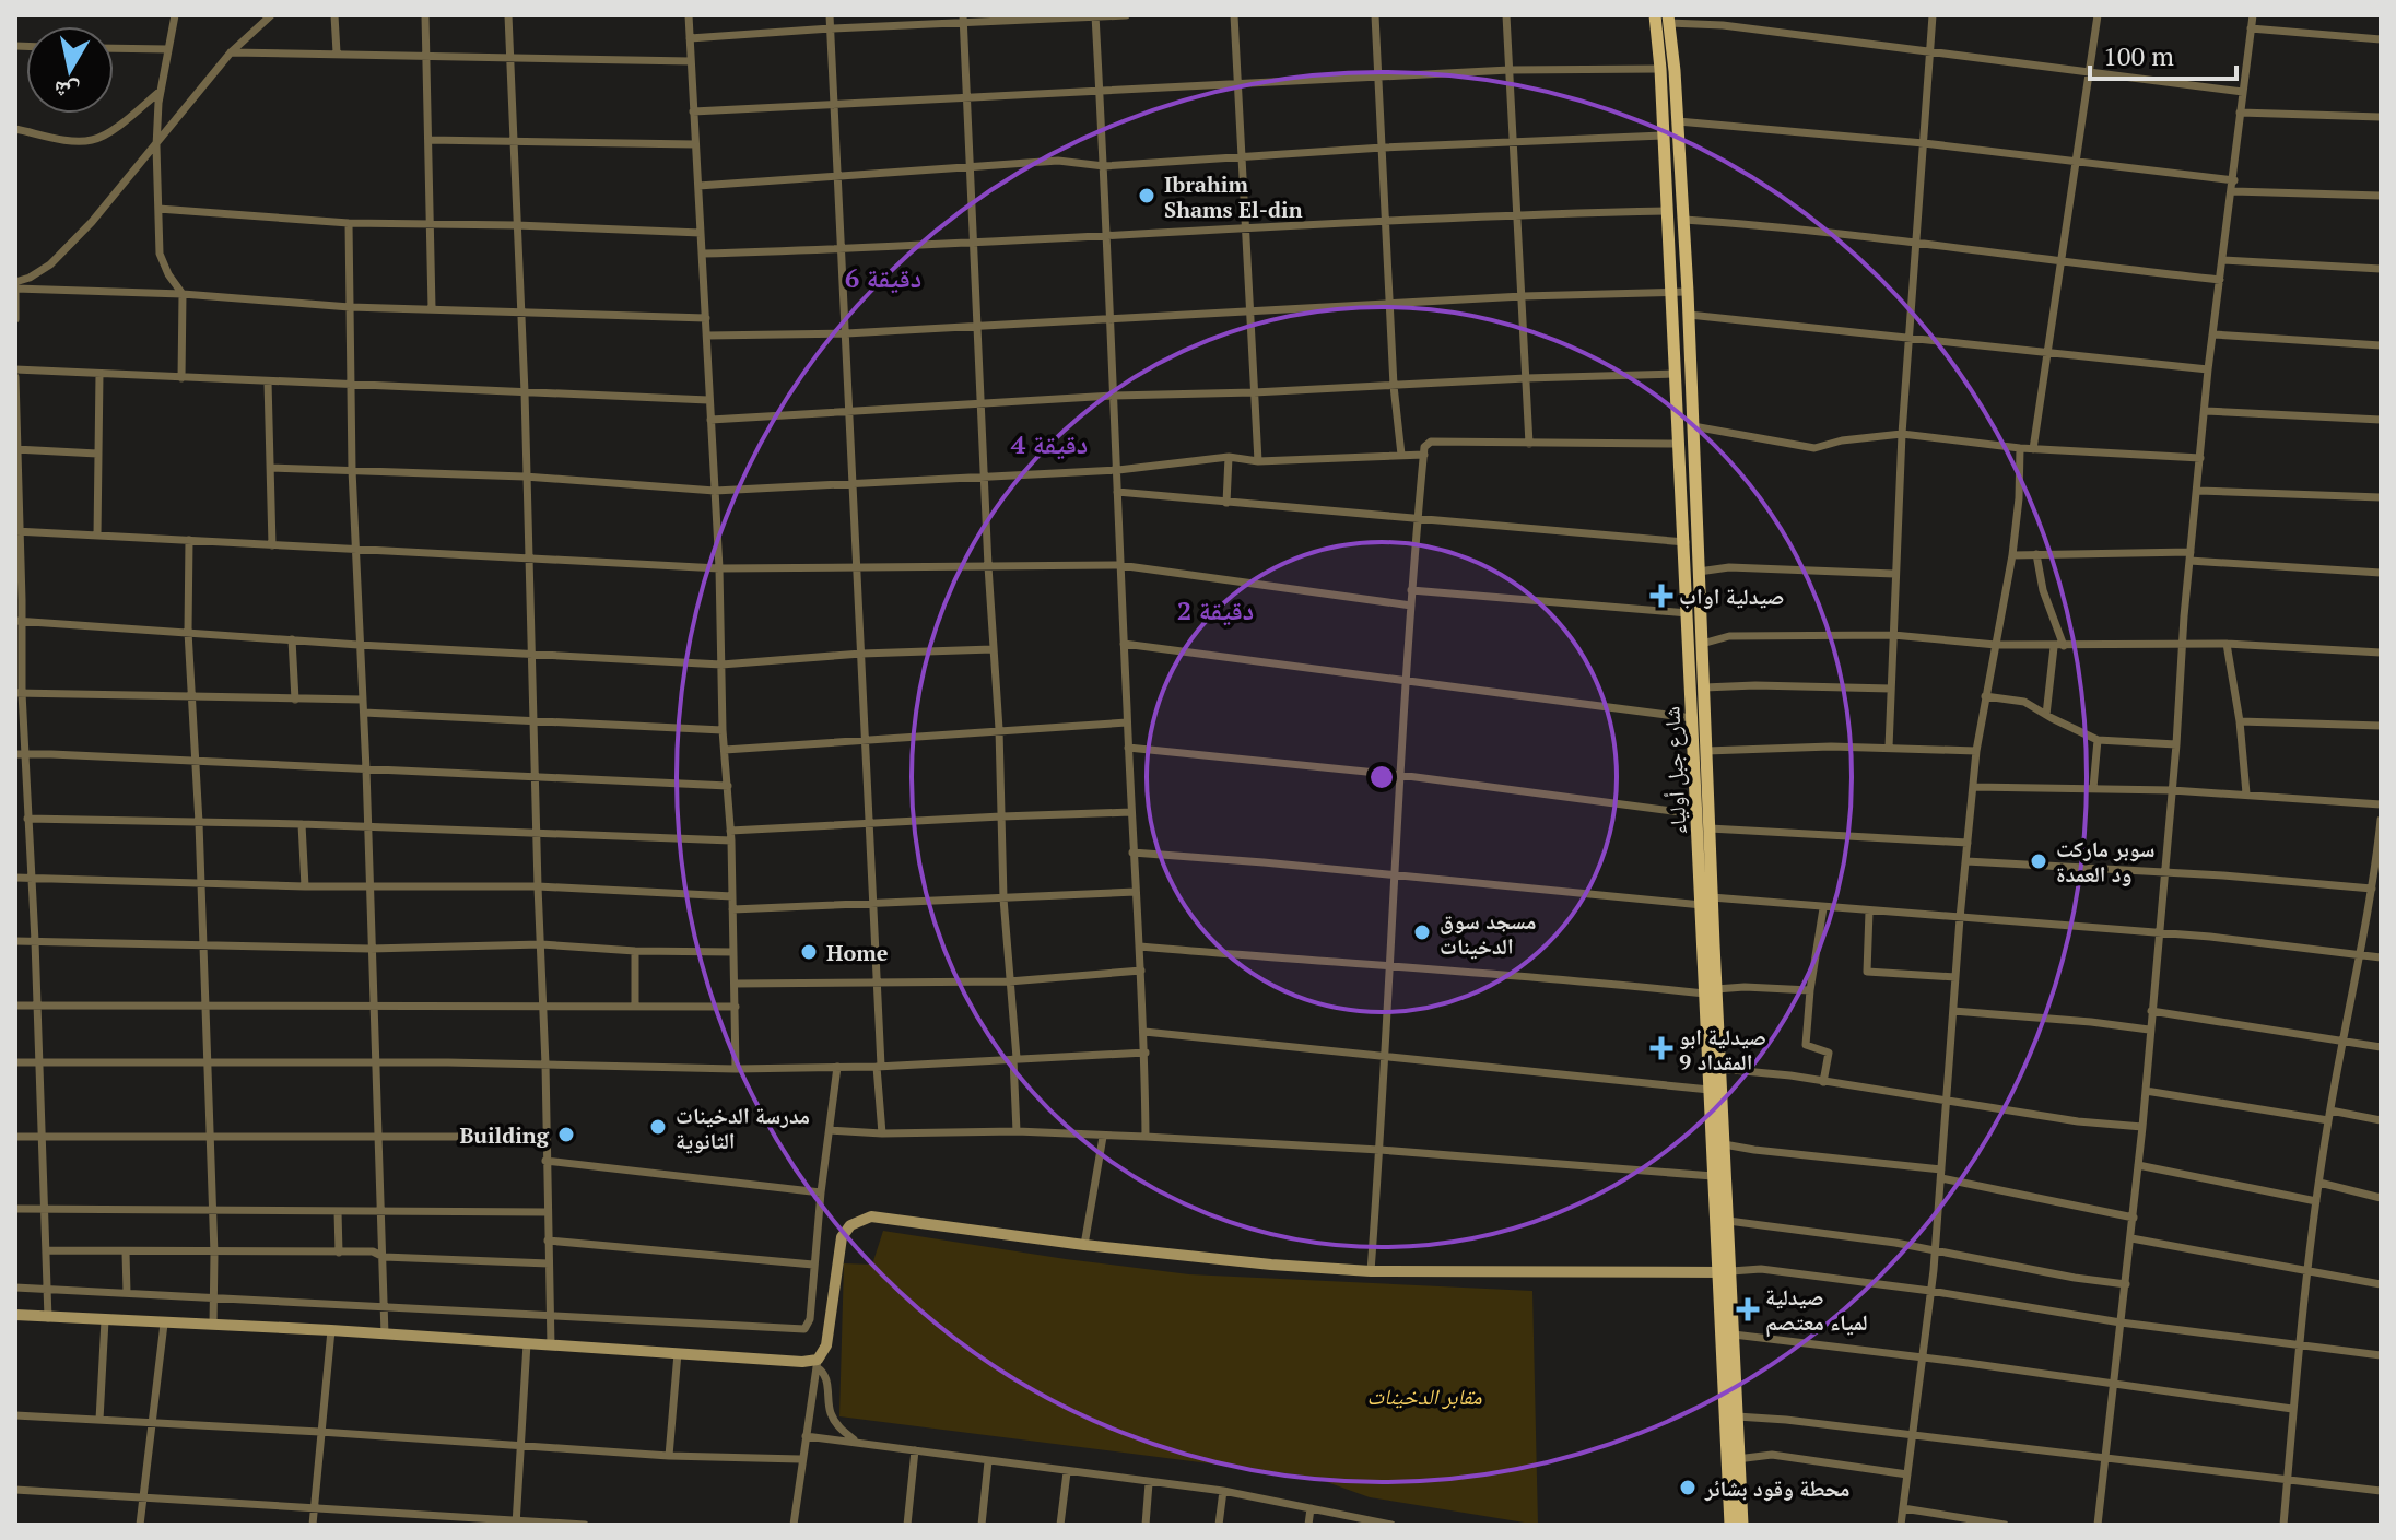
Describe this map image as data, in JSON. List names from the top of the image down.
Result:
{
  "streets": {
    "main road": ["شارع جبل أولياء"]
  },
  "parks": ["مقابر الدخينات"],
  "places": {
    "other": [
      "Ibrahim Shams El-din",
      "سوبر ماركت ود العمدة",
      "مسجد سوق الدخينات",
      "Home",
      "مدرسة الدخينات الثانوية",
      "Building",
      "محطة وقود بشائر"
    ],
    "health": ["صيدلية اواب", "صيدلية ابو المقداد 9", "صيدلية لمياء معتصم"]
  },
  "scale_bar": "100 m",
  "north": "bottom",
  "rings": ["6 دقيقة", "4 دقيقة", "2 دقيقة"]
}
